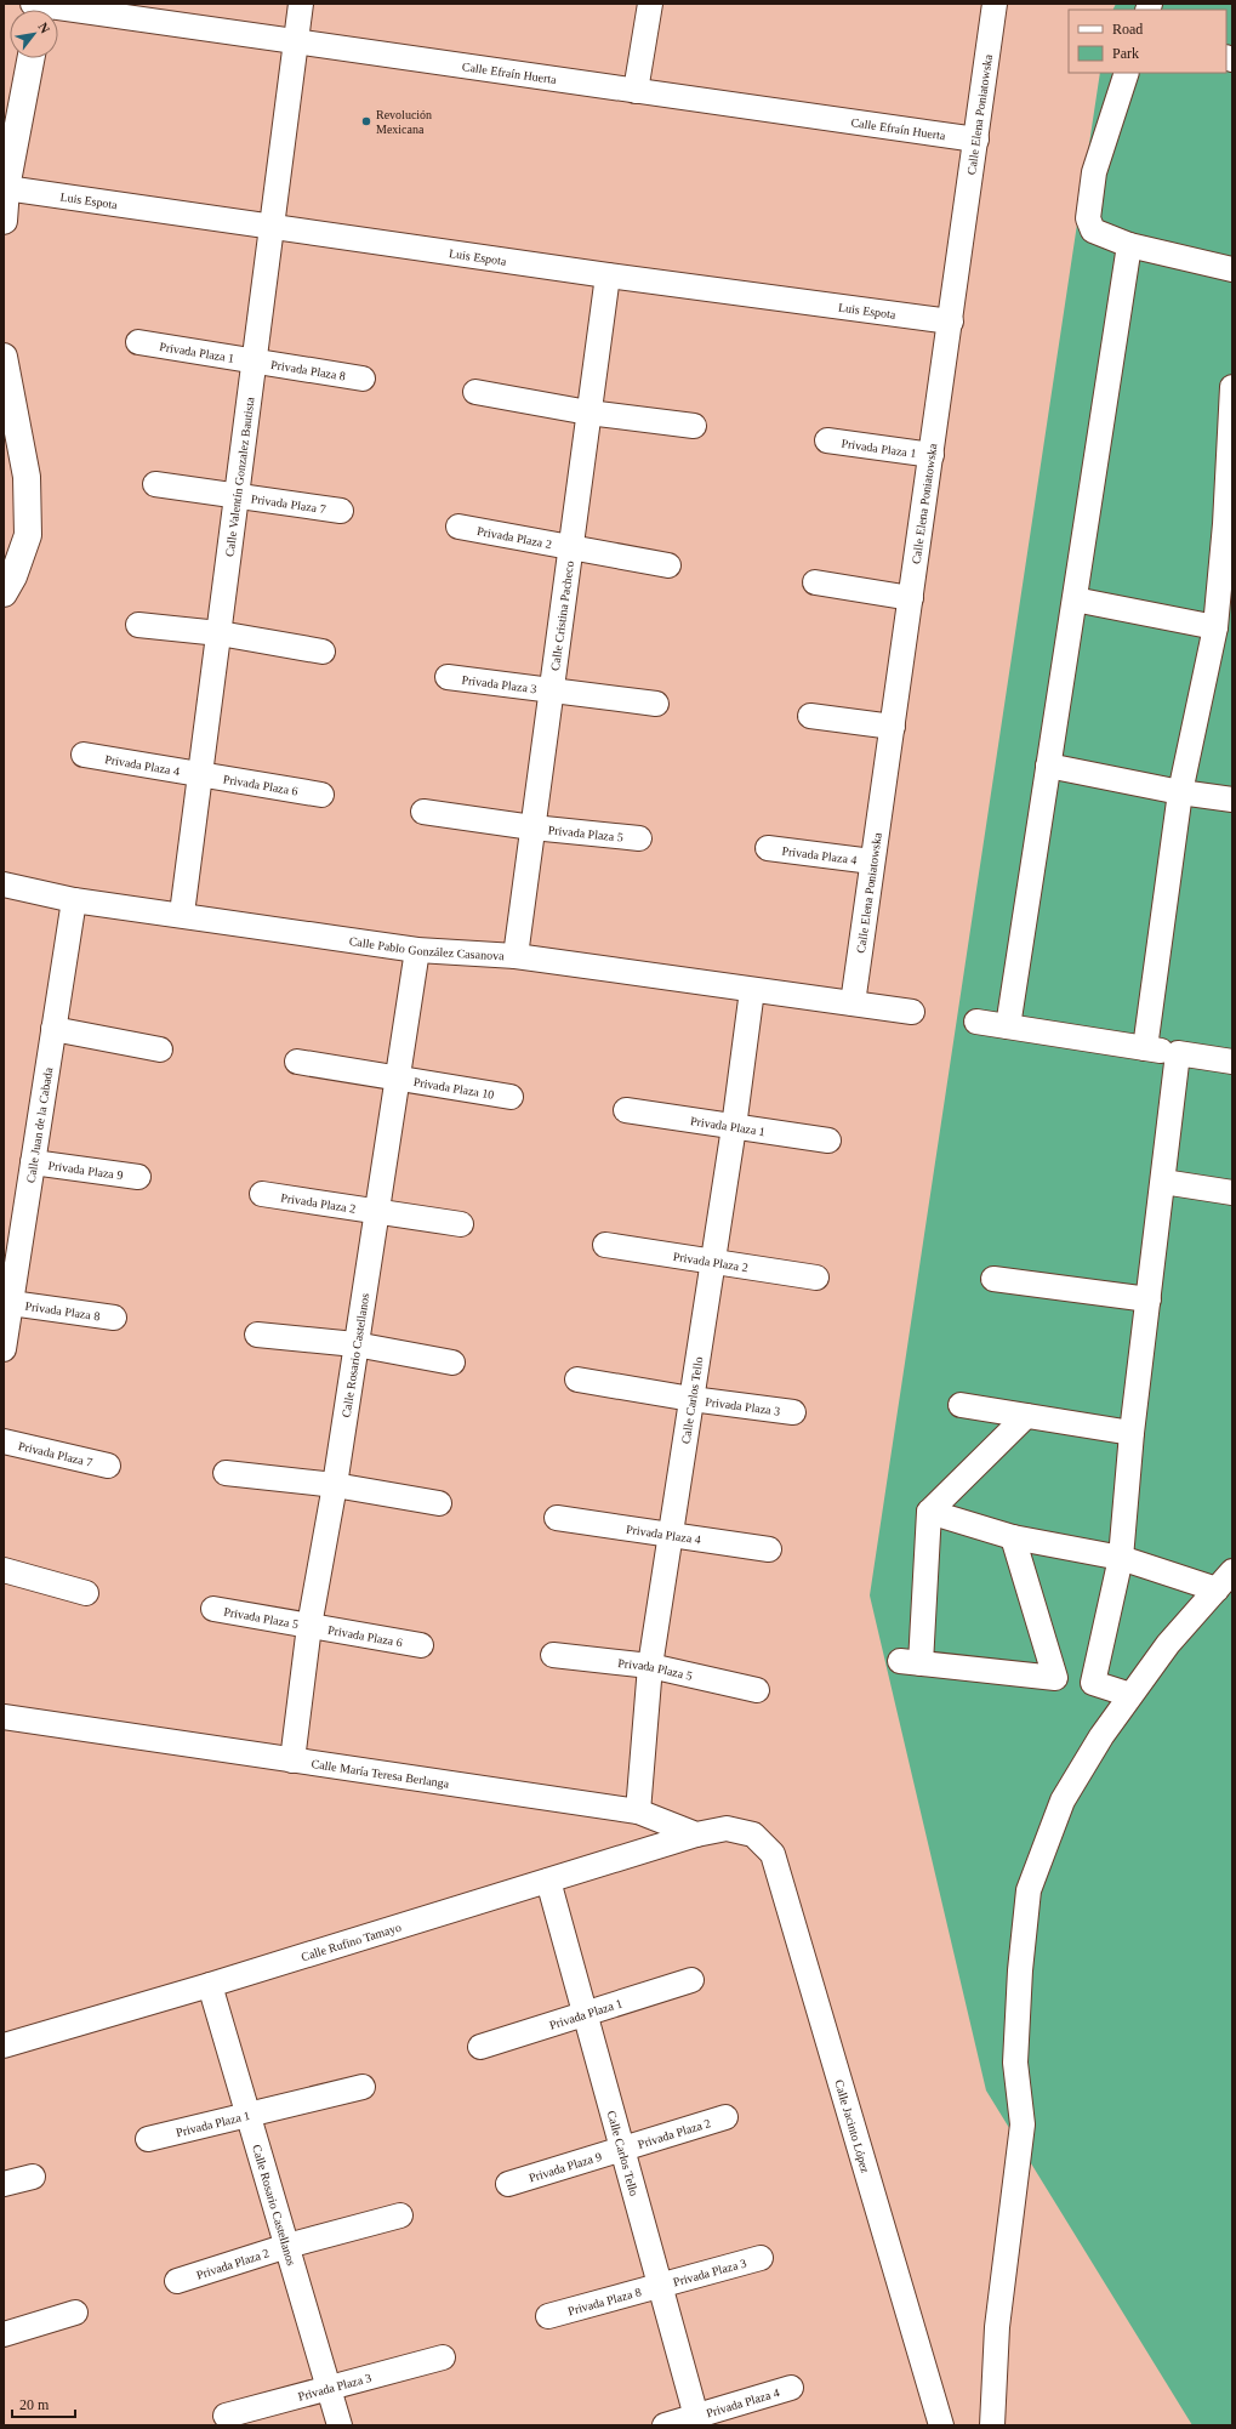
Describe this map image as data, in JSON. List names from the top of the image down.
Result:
{
  "streets": {
    "street": [
      "Calle Efraín Huerta",
      "Calle Elena Poniatowska",
      "Luis Espota",
      "Privada Plaza 1",
      "Privada Plaza 8",
      "Calle Valentín Gonzalez Bautista",
      "Privada Plaza 7",
      "Privada Plaza 2",
      "Calle Cristina Pacheco",
      "Privada Plaza 3",
      "Privada Plaza 4",
      "Privada Plaza 6",
      "Privada Plaza 5",
      "Calle Pablo González Casanova",
      "Privada Plaza 10",
      "Calle Juan de la Cabada",
      "Privada Plaza 9",
      "Calle Rosario Castellanos",
      "Calle Carlos Tello",
      "Calle María Teresa Berlanga",
      "Calle Rufino Tamayo",
      "Calle Jacinto López"
    ]
  },
  "crossings": [
    ["Calle Efraín Huerta", "Calle Elena Poniatowska"],
    ["Calle Efraín Huerta", "Calle Valentín Gonzalez Bautista"],
    ["Calle Elena Poniatowska", "Luis Espota"],
    ["Calle Elena Poniatowska", "Privada Plaza 1"],
    ["Calle Elena Poniatowska", "Privada Plaza 4"],
    ["Calle Elena Poniatowska", "Calle Pablo González Casanova"],
    ["Luis Espota", "Calle Valentín Gonzalez Bautista"],
    ["Luis Espota", "Calle Cristina Pacheco"],
    ["Privada Plaza 1", "Privada Plaza 8"],
    ["Privada Plaza 1", "Calle Valentín Gonzalez Bautista"],
    ["Privada Plaza 1", "Calle Rosario Castellanos"],
    ["Privada Plaza 1", "Calle Carlos Tello"],
    ["Privada Plaza 8", "Calle Valentín Gonzalez Bautista"],
    ["Privada Plaza 8", "Privada Plaza 3"],
    ["Privada Plaza 8", "Calle Juan de la Cabada"],
    ["Privada Plaza 8", "Calle Carlos Tello"],
    ["Calle Valentín Gonzalez Bautista", "Privada Plaza 7"],
    ["Calle Valentín Gonzalez Bautista", "Privada Plaza 4"],
    ["Calle Valentín Gonzalez Bautista", "Privada Plaza 6"],
    ["Calle Valentín Gonzalez Bautista", "Calle Pablo González Casanova"],
    ["Privada Plaza 2", "Calle Cristina Pacheco"],
    ["Privada Plaza 2", "Privada Plaza 9"],
    ["Privada Plaza 2", "Calle Rosario Castellanos"],
    ["Privada Plaza 2", "Calle Carlos Tello"],
    ["Calle Cristina Pacheco", "Privada Plaza 3"],
    ["Calle Cristina Pacheco", "Privada Plaza 5"],
    ["Calle Cristina Pacheco", "Calle Pablo González Casanova"],
    ["Privada Plaza 3", "Calle Rosario Castellanos"],
    ["Privada Plaza 3", "Calle Carlos Tello"],
    ["Privada Plaza 4", "Privada Plaza 6"],
    ["Privada Plaza 4", "Calle Carlos Tello"],
    ["Privada Plaza 6", "Privada Plaza 5"],
    ["Privada Plaza 6", "Calle Rosario Castellanos"],
    ["Privada Plaza 5", "Calle Rosario Castellanos"],
    ["Privada Plaza 5", "Calle Carlos Tello"],
    ["Calle Pablo González Casanova", "Calle Juan de la Cabada"],
    ["Calle Pablo González Casanova", "Calle Rosario Castellanos"],
    ["Calle Pablo González Casanova", "Calle Carlos Tello"],
    ["Privada Plaza 10", "Calle Rosario Castellanos"],
    ["Calle Juan de la Cabada", "Privada Plaza 9"],
    ["Privada Plaza 9", "Calle Carlos Tello"],
    ["Calle Rosario Castellanos", "Calle María Teresa Berlanga"],
    ["Calle Rosario Castellanos", "Calle Rufino Tamayo"],
    ["Calle Carlos Tello", "Calle María Teresa Berlanga"],
    ["Calle Carlos Tello", "Calle Rufino Tamayo"],
    ["Calle María Teresa Berlanga", "Calle Rufino Tamayo"],
    ["Calle María Teresa Berlanga", "Calle Jacinto López"],
    ["Calle Rufino Tamayo", "Calle Jacinto López"]
  ],
  "places": ["Revolución Mexicana"],
  "legend": ["Road", "Park"],
  "scale_bar": "20 m",
  "north": "top right"
}
